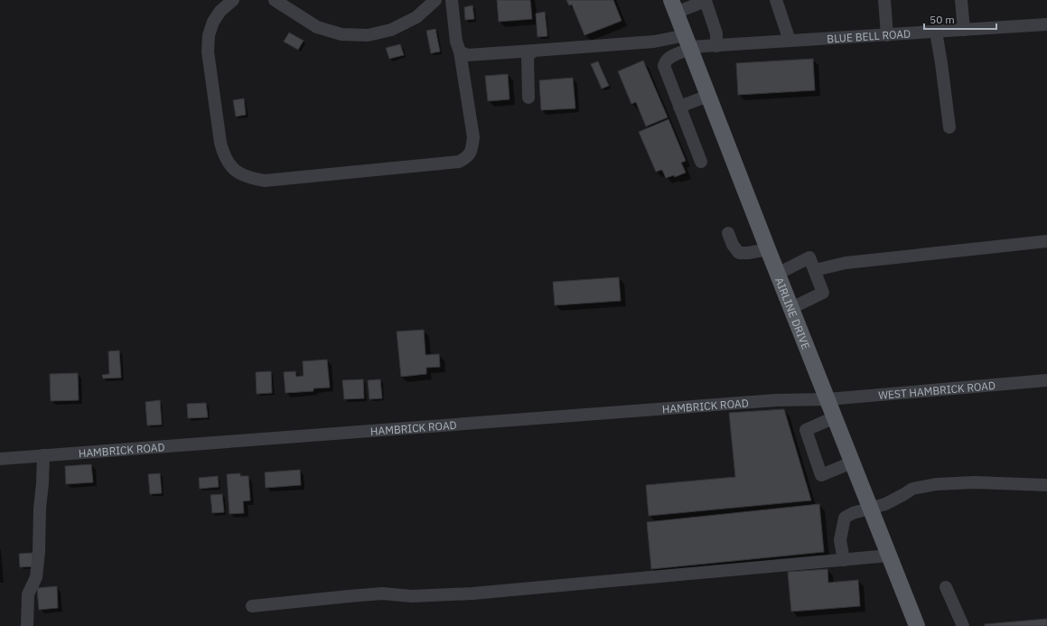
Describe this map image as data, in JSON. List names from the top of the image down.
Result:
{
  "streets": {
    "main road": ["AIRLINE DRIVE"],
    "street": ["BLUE BELL ROAD", "WEST HAMBRICK ROAD", "HAMBRICK ROAD"]
  },
  "crossings": [
    ["BLUE BELL ROAD", "AIRLINE DRIVE"],
    ["AIRLINE DRIVE", "WEST HAMBRICK ROAD"],
    ["AIRLINE DRIVE", "HAMBRICK ROAD"],
    ["WEST HAMBRICK ROAD", "HAMBRICK ROAD"]
  ],
  "scale_bar": "50 m"
}
